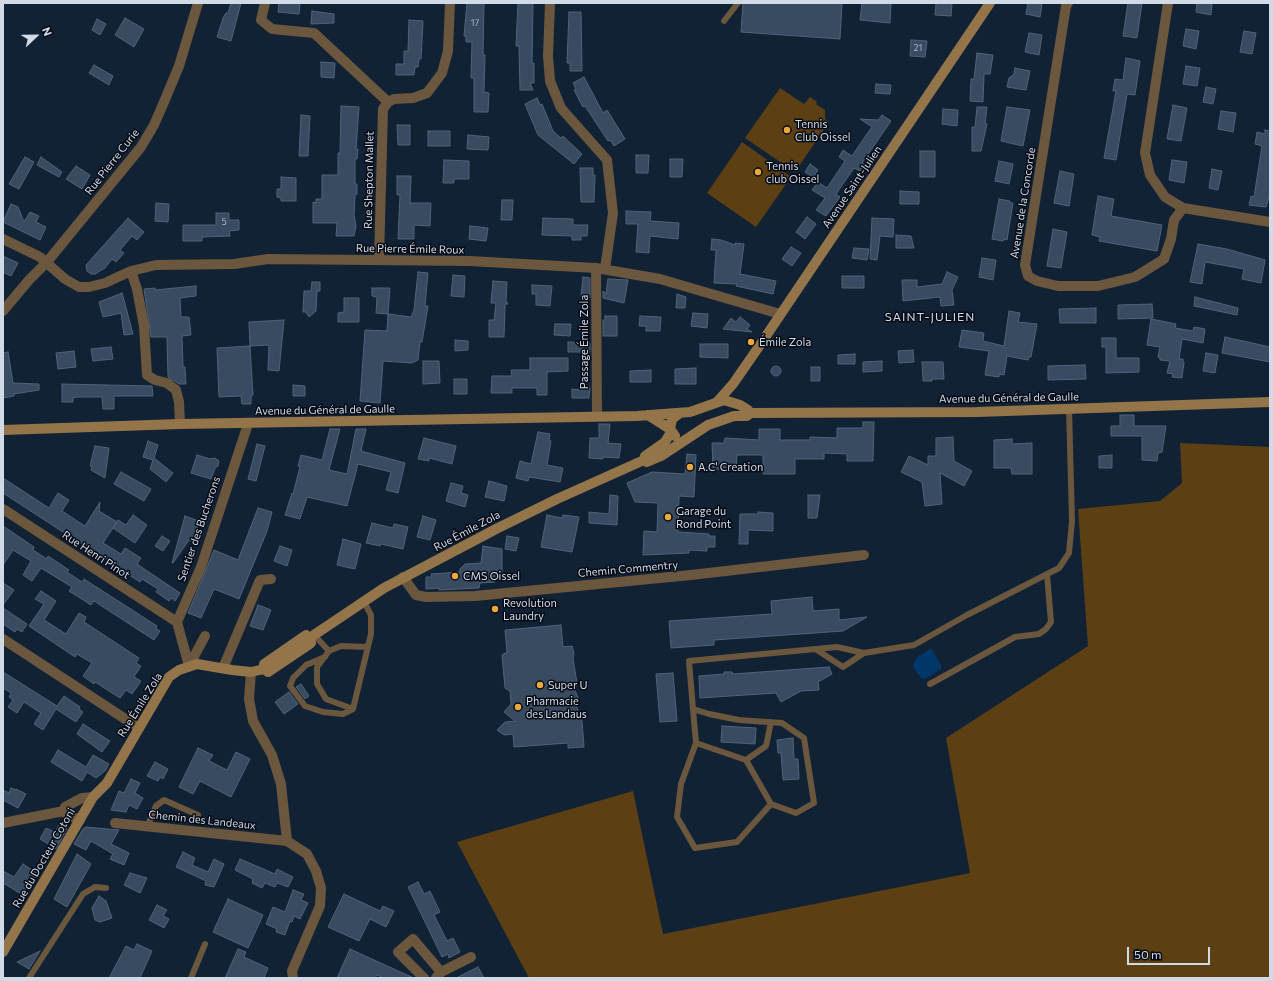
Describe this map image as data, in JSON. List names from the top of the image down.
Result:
{
  "streets": {
    "main road": [
      "Avenue Saint-Julien",
      "Avenue du Général de Gaulle",
      "Rue Émile Zola",
      "Rue du Docteur Cotoni"
    ],
    "street": [
      "Rue Pierre Curie",
      "Rue Shepton Mallet",
      "Avenue de la Concorde",
      "Rue Pierre Émile Roux",
      "Passage Émile Zola",
      "Sentier des Bucherons",
      "Rue Henri Pinot",
      "Chemin Commentry",
      "Chemin des Landeaux"
    ]
  },
  "crossings": [
    ["Rue Pierre Curie", "Rue Pierre Émile Roux"],
    ["Rue Shepton Mallet", "Rue Pierre Émile Roux"],
    ["Avenue Saint-Julien", "Rue Pierre Émile Roux"],
    ["Avenue Saint-Julien", "Avenue du Général de Gaulle"],
    ["Rue Pierre Émile Roux", "Passage Émile Zola"],
    ["Passage Émile Zola", "Avenue du Général de Gaulle"],
    ["Avenue du Général de Gaulle", "Sentier des Bucherons"],
    ["Avenue du Général de Gaulle", "Rue Émile Zola"],
    ["Sentier des Bucherons", "Rue Henri Pinot"],
    ["Rue Émile Zola", "Chemin Commentry"],
    ["Rue Émile Zola", "Rue du Docteur Cotoni"]
  ],
  "districts": ["SAINT-JULIEN"],
  "places": [
    "Tennis Club Oissel",
    "Tennis club Oissel",
    "Émile Zola",
    "A.C' Creation",
    "Garage du Rond Point",
    "CMS Oissel",
    "Revolution Laundry",
    "Super U",
    "Pharmacie des Landaus"
  ],
  "house_numbers": ["17", "21", "5"],
  "scale_bar": "50 m",
  "north": "right"
}
